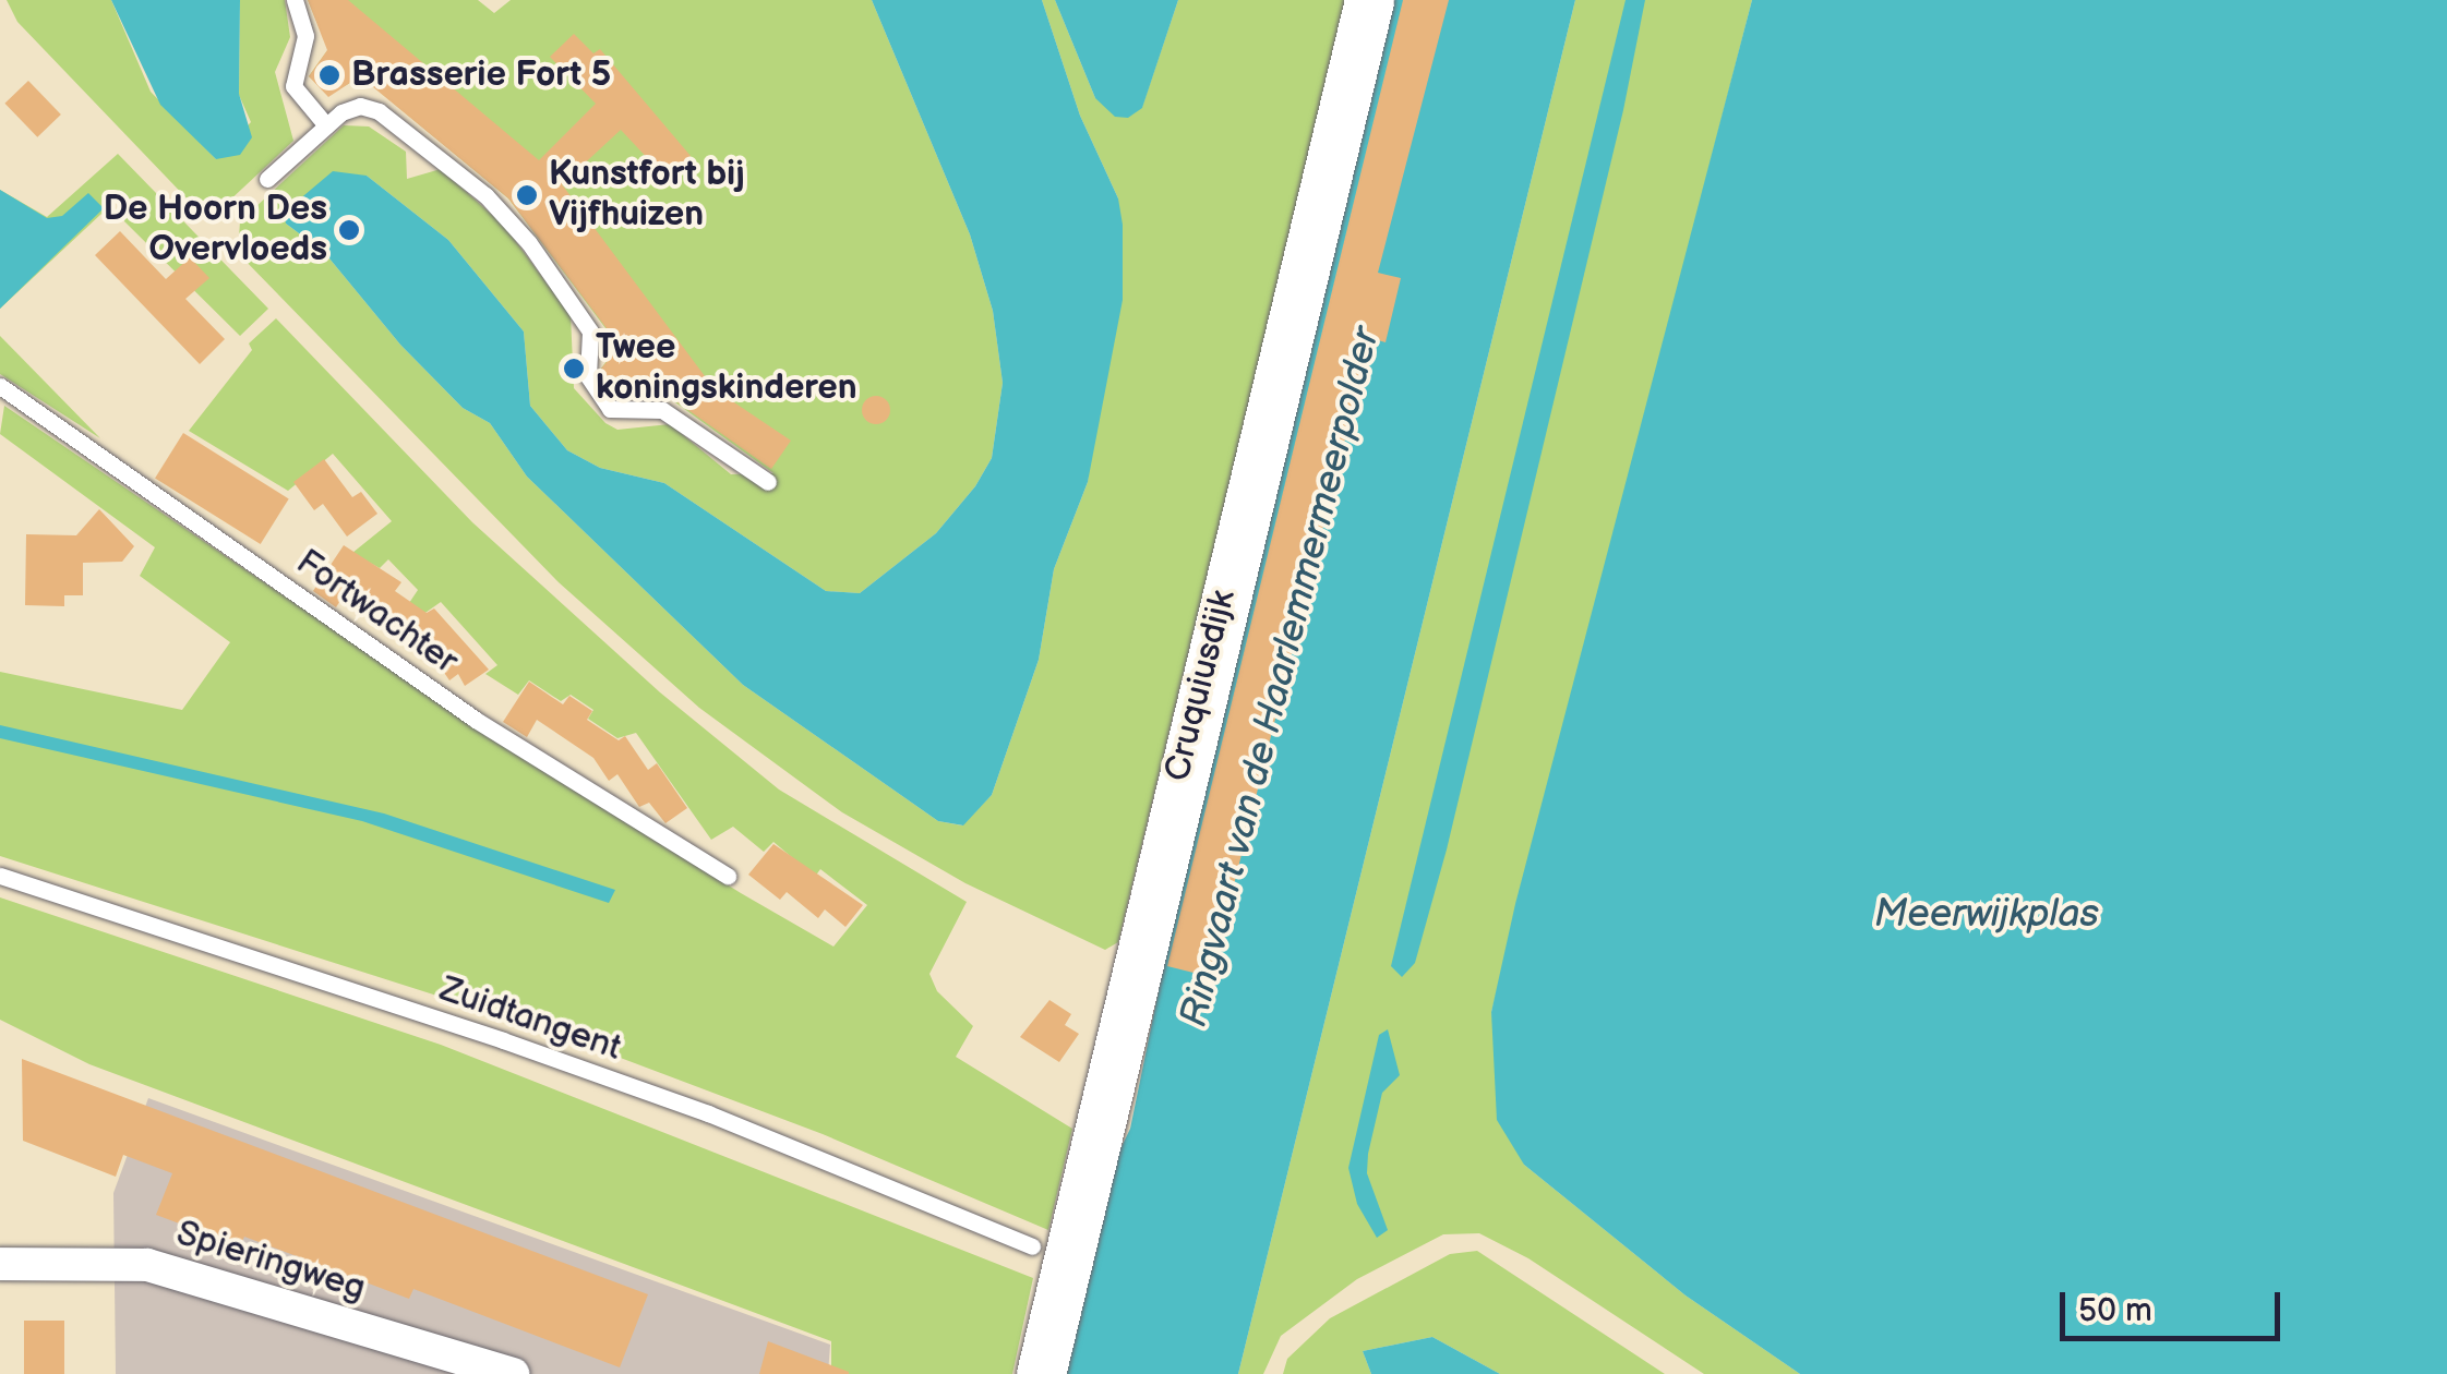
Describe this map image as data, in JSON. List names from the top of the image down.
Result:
{
  "streets": {
    "street": ["Cruquiusdijk", "Spieringweg"],
    "lane": ["Fortwachter", "Zuidtangent"]
  },
  "water": ["Ringvaart van de Haarlemmermeerpolder", "Meerwijkplas"],
  "places": [
    "Brasserie Fort 5",
    "Kunstfort bij Vijfhuizen",
    "De Hoorn Des Overvloeds",
    "Twee koningskinderen"
  ],
  "scale_bar": "50 m"
}
